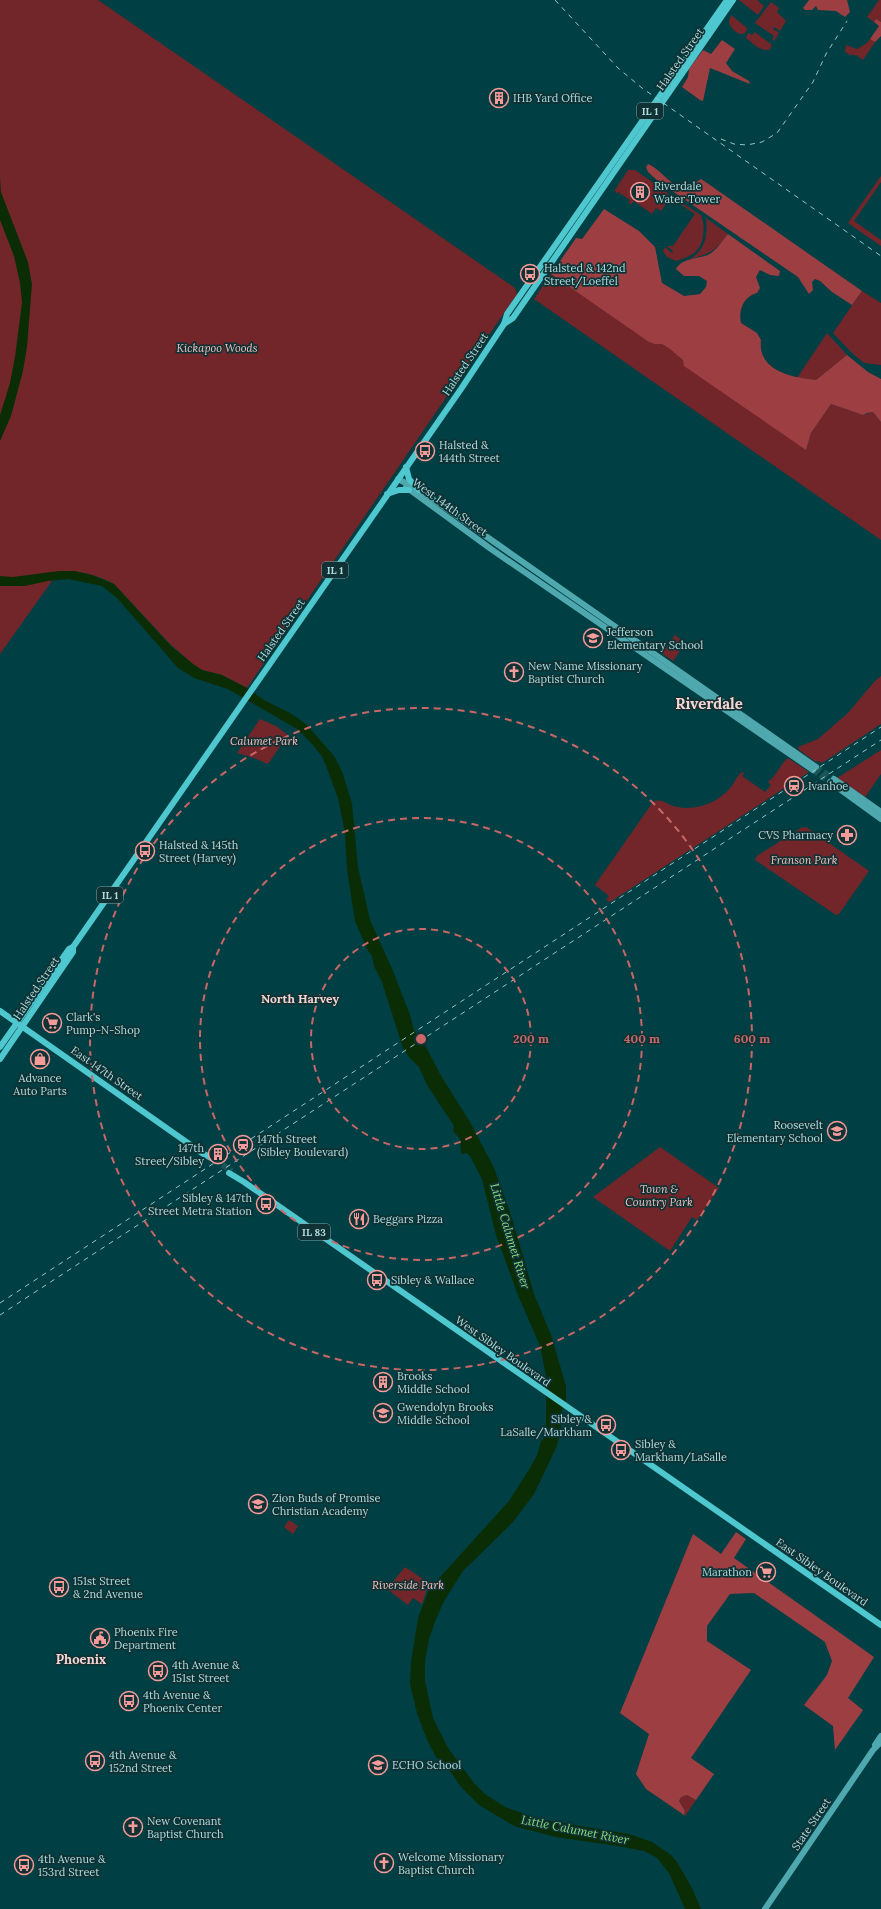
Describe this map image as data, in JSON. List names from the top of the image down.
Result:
{
  "streets": {
    "main road": [
      "Halsted Street",
      "IL 1",
      "East 147th Street",
      "IL 83",
      "West Sibley Boulevard",
      "East Sibley Boulevard"
    ],
    "street": ["West 144th Street", "State Street"]
  },
  "crossings": [
    ["Halsted Street", "West 144th Street"],
    ["Halsted Street", "East 147th Street"],
    ["West Sibley Boulevard", "East Sibley Boulevard"]
  ],
  "districts": ["Riverdale", "North Harvey", "Phoenix"],
  "water": ["Little Calumet River"],
  "parks": [
    "Kickapoo Woods",
    "Calumet Park",
    "Franson Park",
    "Town & Country Park",
    "Riverside Park"
  ],
  "places": {
    "building": [
      "IHB Yard Office",
      "Riverdale Water Tower",
      "147th Street/Sibley",
      "Brooks Middle School"
    ],
    "bus stop": [
      "Halsted & 142nd Street/Loeffel",
      "Halsted & 144th Street",
      "Halsted & 145th Street (Harvey)",
      "Sibley & 147th Street Metra Station",
      "Sibley & Wallace",
      "Sibley & LaSalle/Markham",
      "Sibley & Markham/LaSalle",
      "151st Street & 2nd Avenue",
      "4th Avenue & 151st Street",
      "4th Avenue & Phoenix Center",
      "4th Avenue & 152nd Street",
      "4th Avenue & 153rd Street"
    ],
    "school or university": [
      "Jefferson Elementary School",
      "Roosevelt Elementary School",
      "Gwendolyn Brooks Middle School",
      "Zion Buds of Promise Christian Academy",
      "ECHO School"
    ],
    "church": ["New Name Missionary Baptist Church", "New Covenant Baptist Church", "Welcome Missionary Baptist Church"],
    "station": ["Ivanhoe", "147th Street (Sibley Boulevard)"],
    "pharmacy": ["CVS Pharmacy"],
    "supermarket": ["Clark's Pump-N-Shop", "Marathon"],
    "shop": ["Advance Auto Parts"],
    "restaurant": ["Beggars Pizza"],
    "public building": ["Phoenix Fire Department"]
  },
  "rings": ["200 m", "400 m", "600 m"]
}
